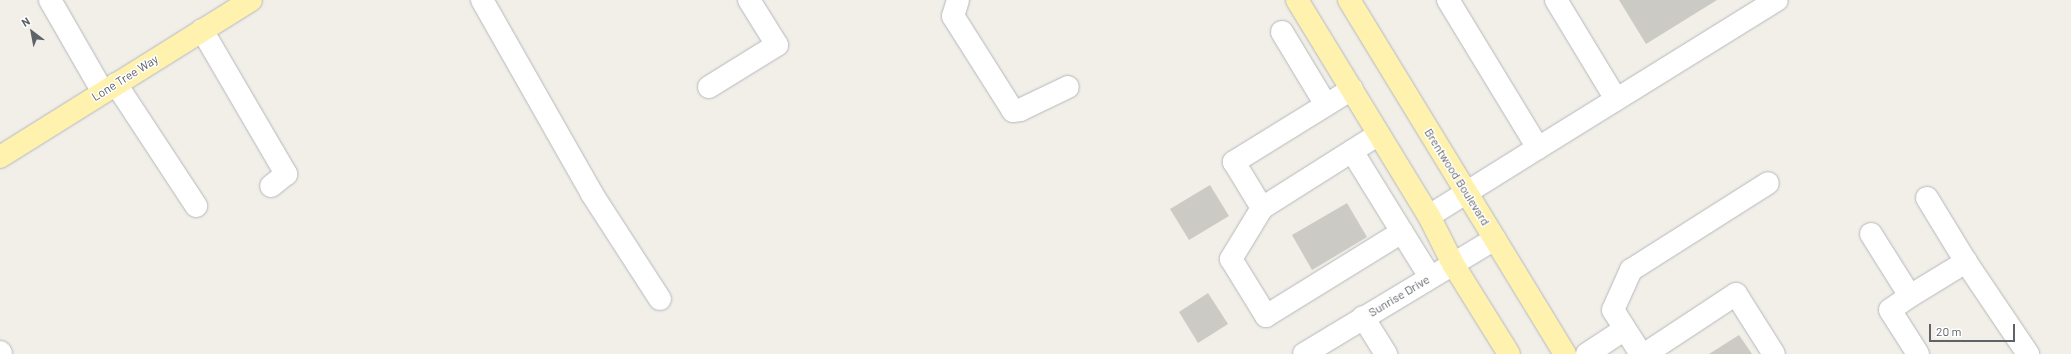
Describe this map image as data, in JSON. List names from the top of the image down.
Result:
{
  "streets": {
    "main road": ["Lone Tree Way", "Brentwood Boulevard"],
    "street": ["Sunrise Drive"]
  },
  "crossings": [
    ["Brentwood Boulevard", "Sunrise Drive"]
  ],
  "scale_bar": "20 m",
  "north": "top left"
}
